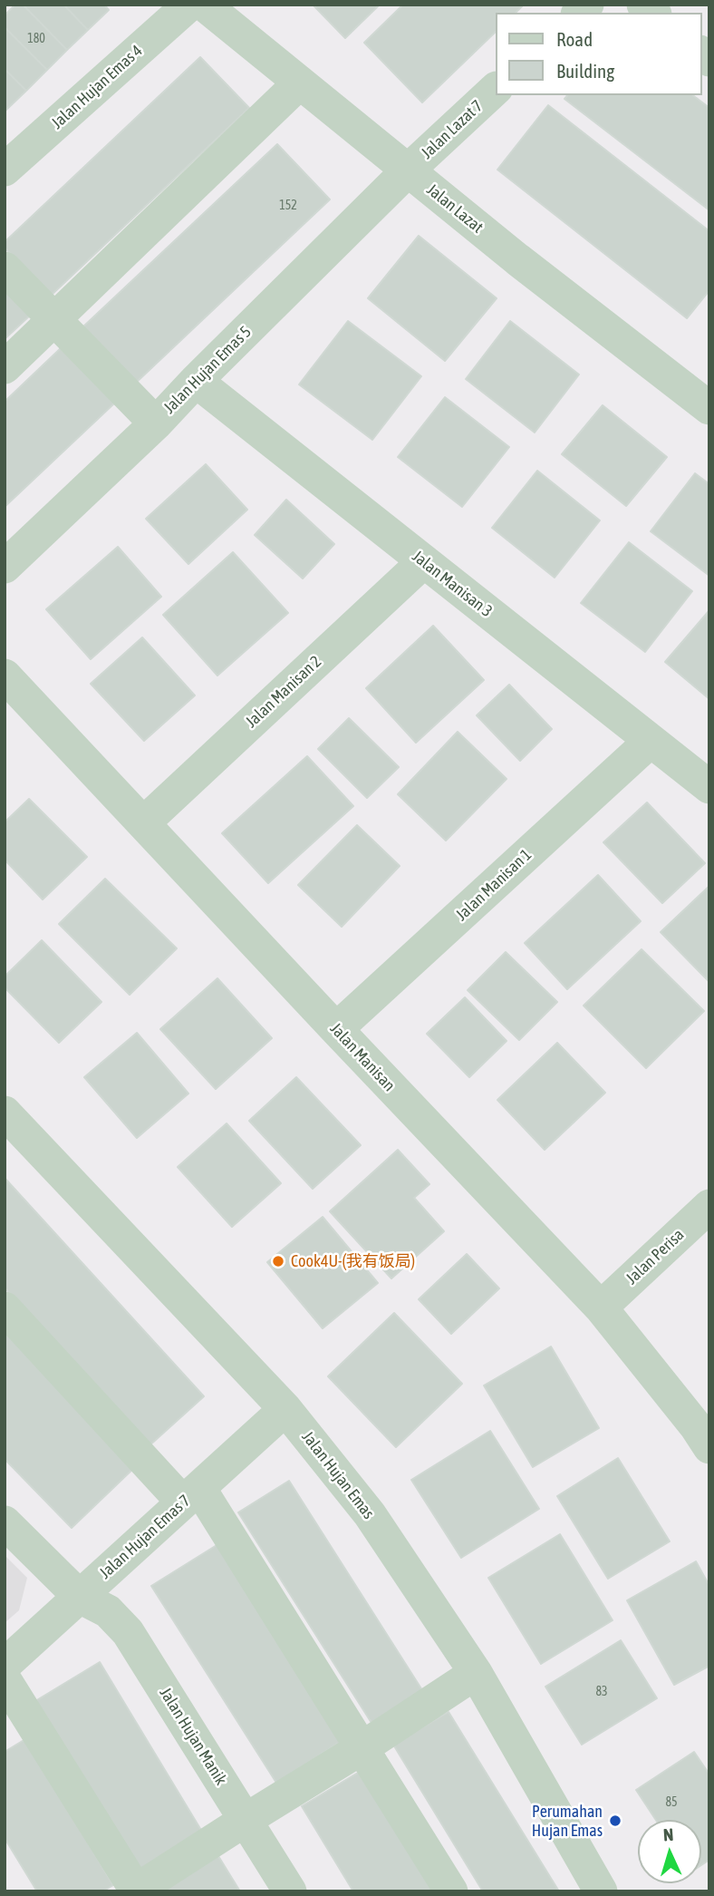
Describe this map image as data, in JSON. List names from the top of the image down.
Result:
{
  "streets": {
    "street": [
      "Jalan Hujan Emas 4",
      "Jalan Lazat 7",
      "Jalan Lazat",
      "Jalan Hujan Emas 5",
      "Jalan Manisan 3",
      "Jalan Manisan 2",
      "Jalan Manisan 1",
      "Jalan Manisan",
      "Jalan Perisa",
      "Jalan Hujan Emas",
      "Jalan Hujan Emas 7",
      "Jalan Hujan Manik"
    ]
  },
  "crossings": [
    ["Jalan Lazat 7", "Jalan Lazat"],
    ["Jalan Lazat 7", "Jalan Hujan Emas 5"],
    ["Jalan Lazat", "Jalan Hujan Emas 5"],
    ["Jalan Hujan Emas 5", "Jalan Manisan 3"],
    ["Jalan Manisan 3", "Jalan Manisan 2"],
    ["Jalan Manisan 3", "Jalan Manisan 1"],
    ["Jalan Manisan 2", "Jalan Manisan"],
    ["Jalan Manisan 1", "Jalan Manisan"],
    ["Jalan Manisan", "Jalan Perisa"],
    ["Jalan Hujan Emas", "Jalan Hujan Emas 7"],
    ["Jalan Hujan Emas 7", "Jalan Hujan Manik"]
  ],
  "places": ["Cook4U-(我有饭局)", "Perumahan Hujan Emas"],
  "house_numbers": [
    "180",
    "152",
    "83",
    "85"
  ],
  "legend": ["Road", "Building"],
  "north": "top"
}
